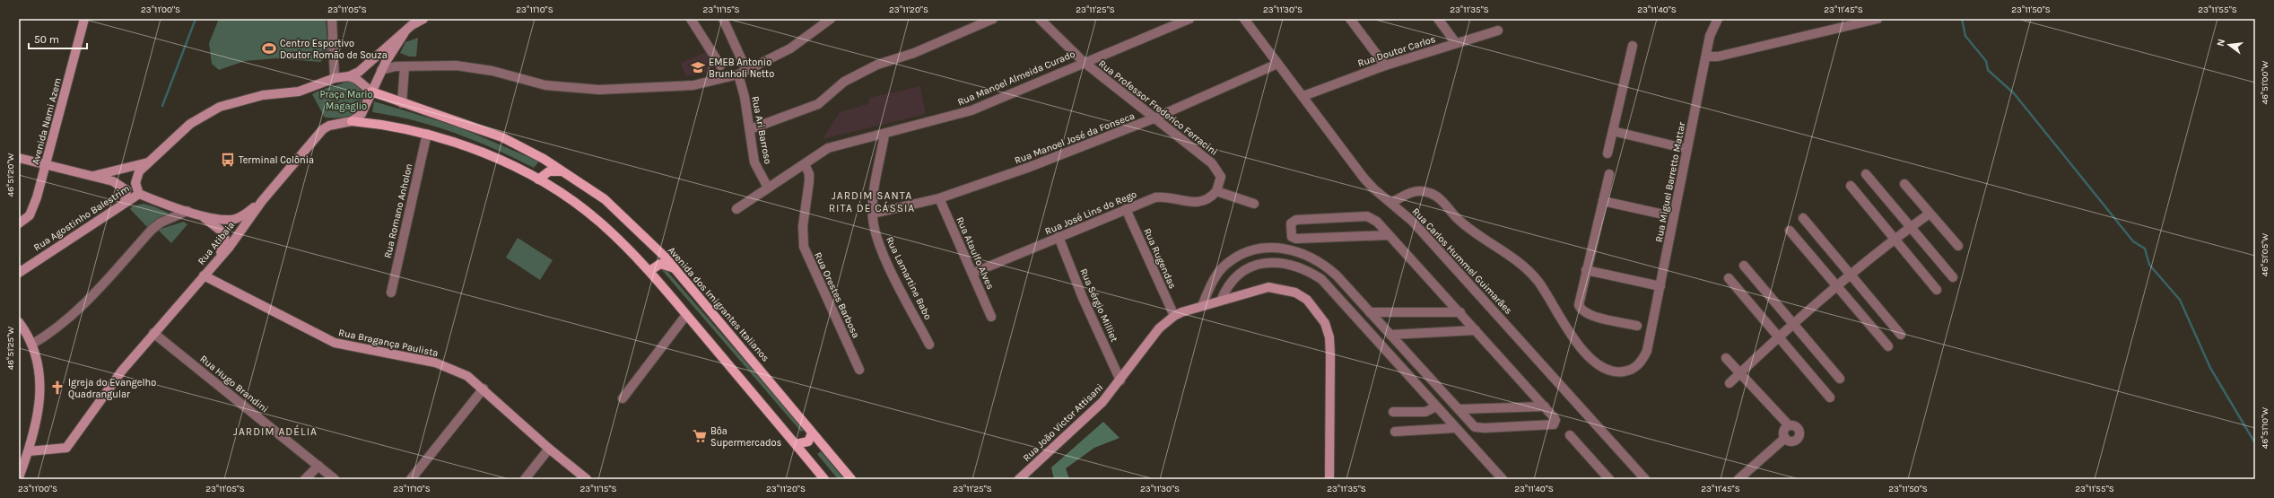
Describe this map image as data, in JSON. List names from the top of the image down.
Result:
{
  "streets": {
    "main road": ["Avenida dos Imigrantes Italianos"],
    "street": [
      "Rua Doutor Carlos",
      "Rua Manoel Almeida Curado",
      "Rua Professor Frederico Ferracini",
      "Avenida Nami Azem",
      "Rua Ari Barroso",
      "Rua Manoel José da Fonseca",
      "Rua Miguel Barretto Mattar",
      "Rua Romano Anholon",
      "Rua José Lins do Rego",
      "Rua Agostinho Balestrim",
      "Rua Atibaia",
      "Rua Ataulfo Alves",
      "Rua Rugendas",
      "Rua Carlos Hummel Guimarães",
      "Rua Lamartine Babo",
      "Rua Orestes Barbosa",
      "Rua Sérgio Milliet",
      "Rua Bragança Paulista",
      "Rua Hugo Brandini",
      "Rua João Victor Attisani"
    ]
  },
  "crossings": [
    ["Rua Doutor Carlos", "Rua Carlos Hummel Guimarães"],
    ["Rua Manoel Almeida Curado", "Rua Professor Frederico Ferracini"],
    ["Rua Manoel Almeida Curado", "Rua Ari Barroso"],
    ["Rua Manoel Almeida Curado", "Rua Lamartine Babo"],
    ["Rua Manoel Almeida Curado", "Rua Orestes Barbosa"],
    ["Rua Professor Frederico Ferracini", "Rua Manoel José da Fonseca"],
    ["Rua Professor Frederico Ferracini", "Rua José Lins do Rego"],
    ["Rua Manoel José da Fonseca", "Rua Ataulfo Alves"],
    ["Rua Manoel José da Fonseca", "Rua Carlos Hummel Guimarães"],
    ["Rua Manoel José da Fonseca", "Rua Lamartine Babo"],
    ["Rua Miguel Barretto Mattar", "Rua Carlos Hummel Guimarães"],
    ["Rua José Lins do Rego", "Rua Ataulfo Alves"],
    ["Rua José Lins do Rego", "Rua Rugendas"],
    ["Rua José Lins do Rego", "Rua Sérgio Milliet"],
    ["Rua Atibaia", "Rua Bragança Paulista"],
    ["Rua Atibaia", "Rua Hugo Brandini"],
    ["Rua Rugendas", "Rua João Victor Attisani"],
    ["Rua Sérgio Milliet", "Rua João Victor Attisani"]
  ],
  "districts": ["JARDIM SANTA RITA DE CÁSSIA", "JARDIM ADÉLIA"],
  "parks": ["Praça Mario Magaglio"],
  "places": {
    "sports": ["Centro Esportivo Doutor Romão de Souza"],
    "school or university": ["EMEB Antonio Brunholi Netto"],
    "bus stop": ["Terminal Colônia"],
    "church": ["Igreja do Evangelho Quadrangular"],
    "supermarket": ["Bôa Supermercados"]
  },
  "scale_bar": "50 m",
  "north": "left",
  "coordinates": [
    "23°11'00\"S",
    "23°11'05\"S",
    "23°11'10\"S",
    "23°11'15\"S",
    "23°11'20\"S",
    "23°11'25\"S",
    "23°11'30\"S",
    "23°11'35\"S",
    "23°11'40\"S",
    "23°11'45\"S",
    "23°11'50\"S",
    "23°11'55\"S",
    "46°51'00\"W",
    "46°51'20\"W",
    "46°51'05\"W",
    "46°51'25\"W",
    "46°51'10\"W"
  ]
}
